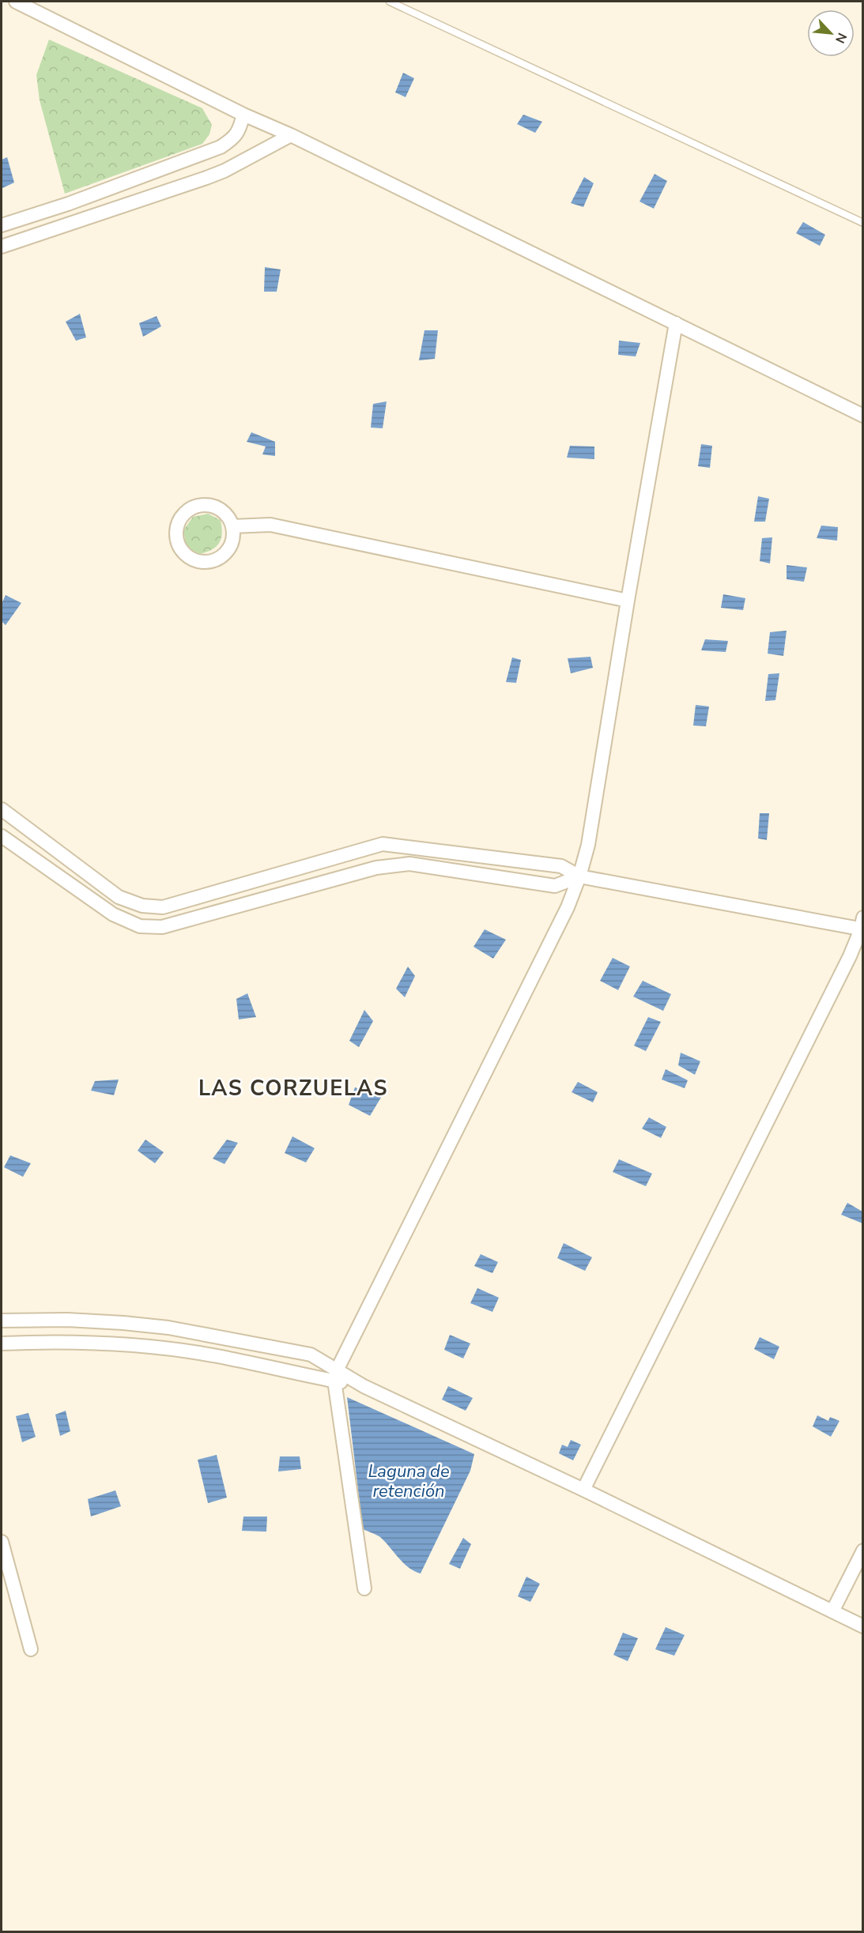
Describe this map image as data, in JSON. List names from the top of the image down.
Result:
{
  "districts": ["LAS CORZUELAS"],
  "water": ["Laguna de retención"],
  "north": "bottom right"
}
